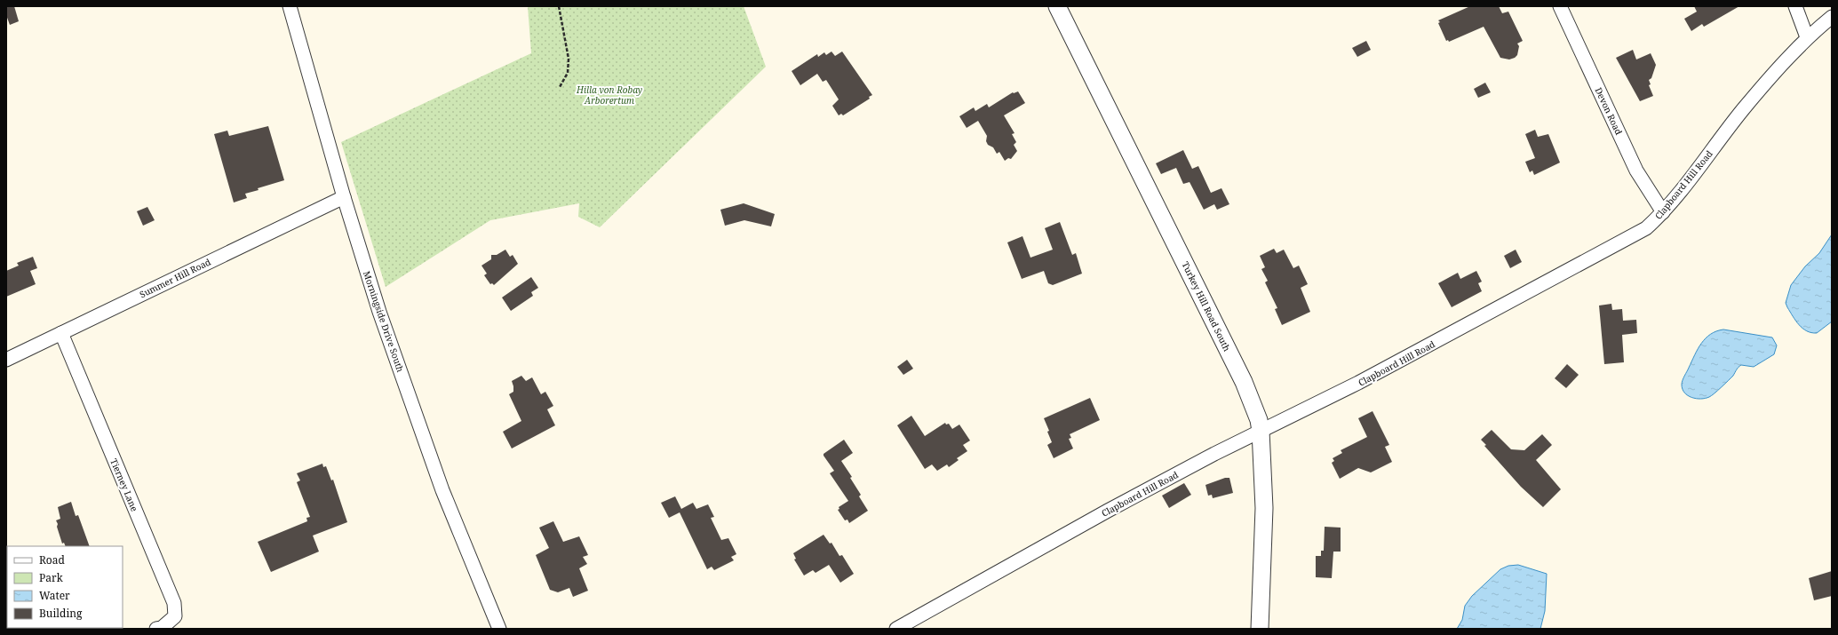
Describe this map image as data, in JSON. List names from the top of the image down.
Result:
{
  "streets": {
    "street": [
      "Devon Road",
      "Clapboard Hill Road",
      "Summer Hill Road",
      "Turkey Hill Road South",
      "Morningside Drive South",
      "Tierney Lane"
    ]
  },
  "crossings": [
    ["Devon Road", "Clapboard Hill Road"],
    ["Clapboard Hill Road", "Turkey Hill Road South"],
    ["Summer Hill Road", "Morningside Drive South"],
    ["Summer Hill Road", "Tierney Lane"]
  ],
  "parks": ["Hilla von Robay Arborertum"],
  "legend": [
    "Road",
    "Park",
    "Water",
    "Building"
  ]
}
